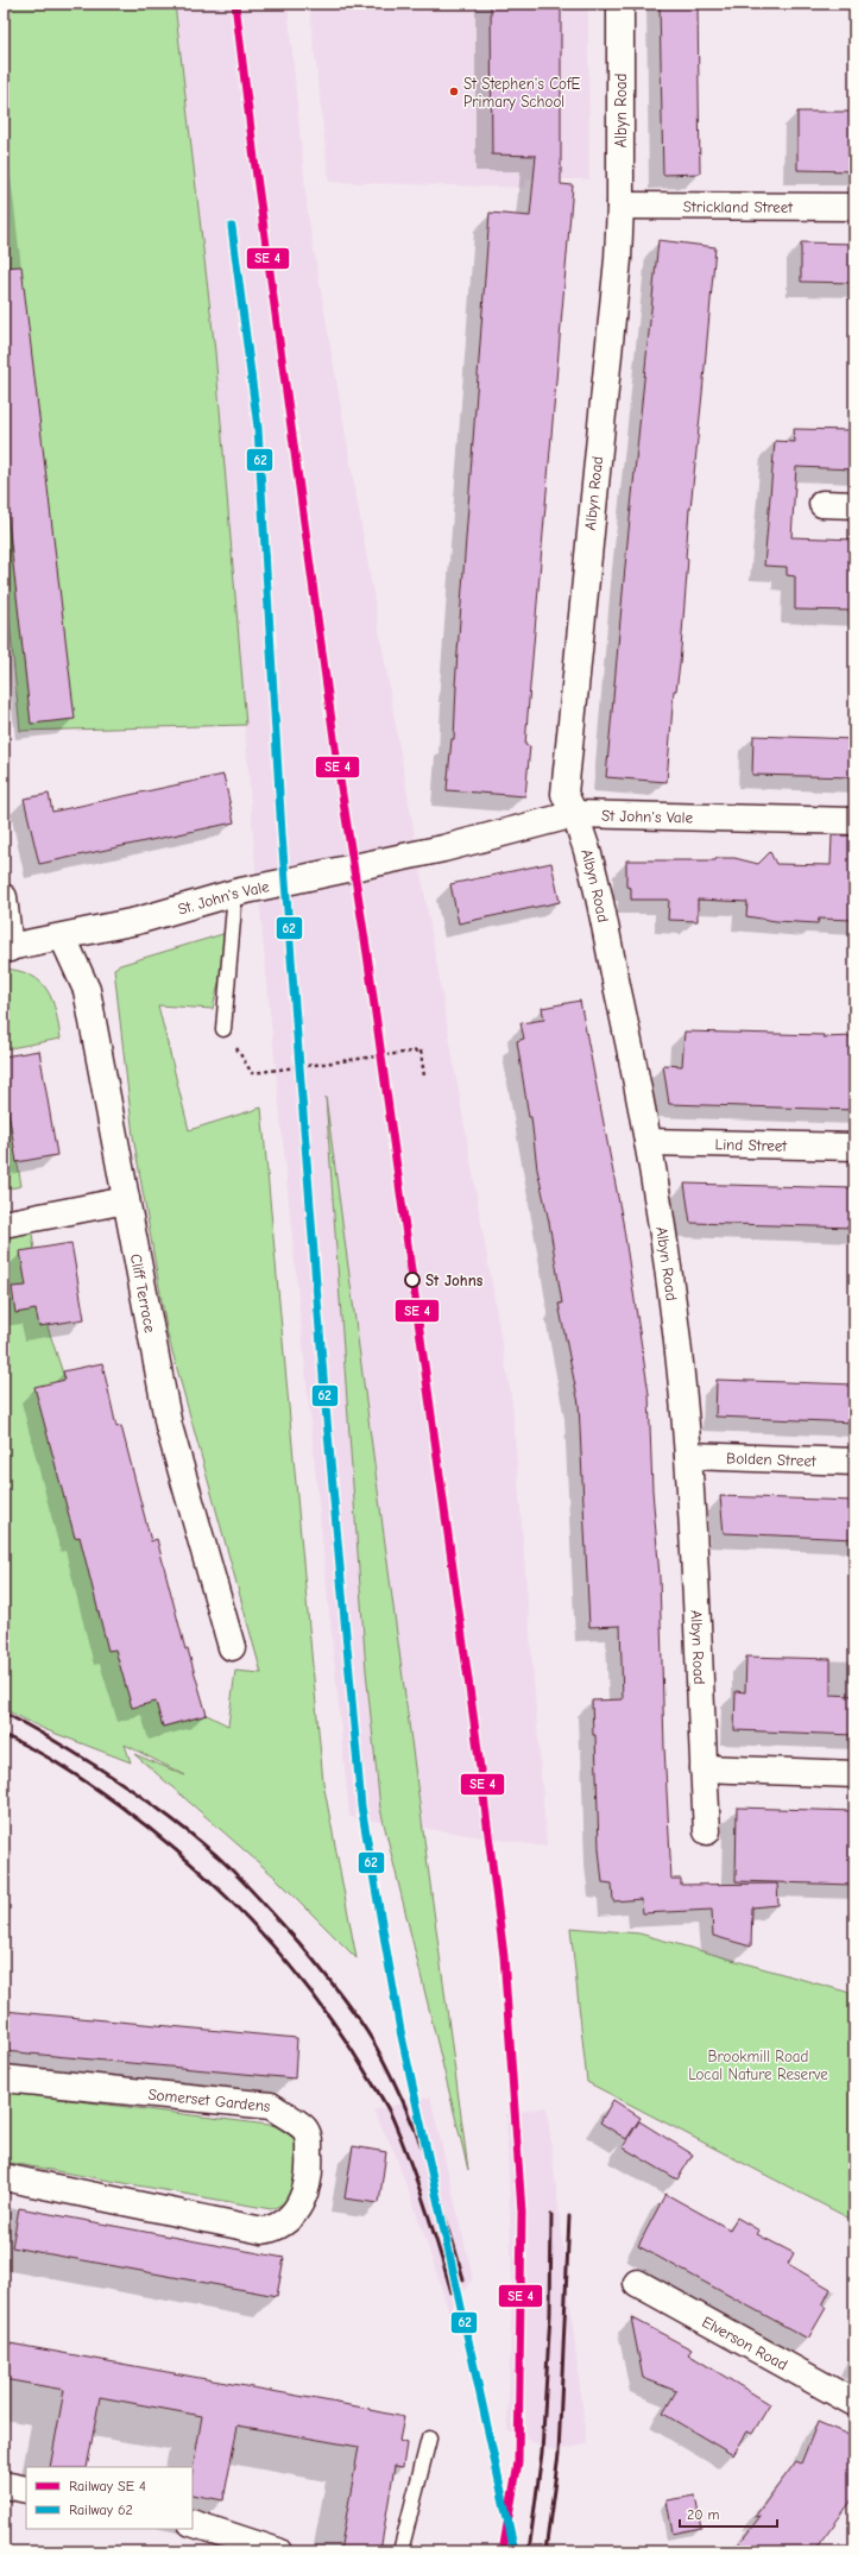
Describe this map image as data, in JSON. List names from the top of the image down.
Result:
{
  "streets": {
    "street": [
      "Albyn Road",
      "Strickland Street",
      "St John's Vale",
      "St. John's Vale",
      "Lind Street",
      "Cliff Terrace",
      "Bolden Street",
      "Somerset Gardens",
      "Elverson Road"
    ]
  },
  "crossings": [
    ["Albyn Road", "Strickland Street"],
    ["Albyn Road", "St John's Vale"],
    ["Albyn Road", "Lind Street"],
    ["Albyn Road", "Bolden Street"],
    ["St John's Vale", "St. John's Vale"],
    ["St. John's Vale", "Cliff Terrace"]
  ],
  "parks": ["Brookmill Road Local Nature Reserve"],
  "places": ["St Stephen's CofE Primary School", "St Johns"],
  "lines": ["rail line 62"],
  "legend": ["Railway SE 4", "Railway 62"],
  "scale_bar": "20 m"
}
